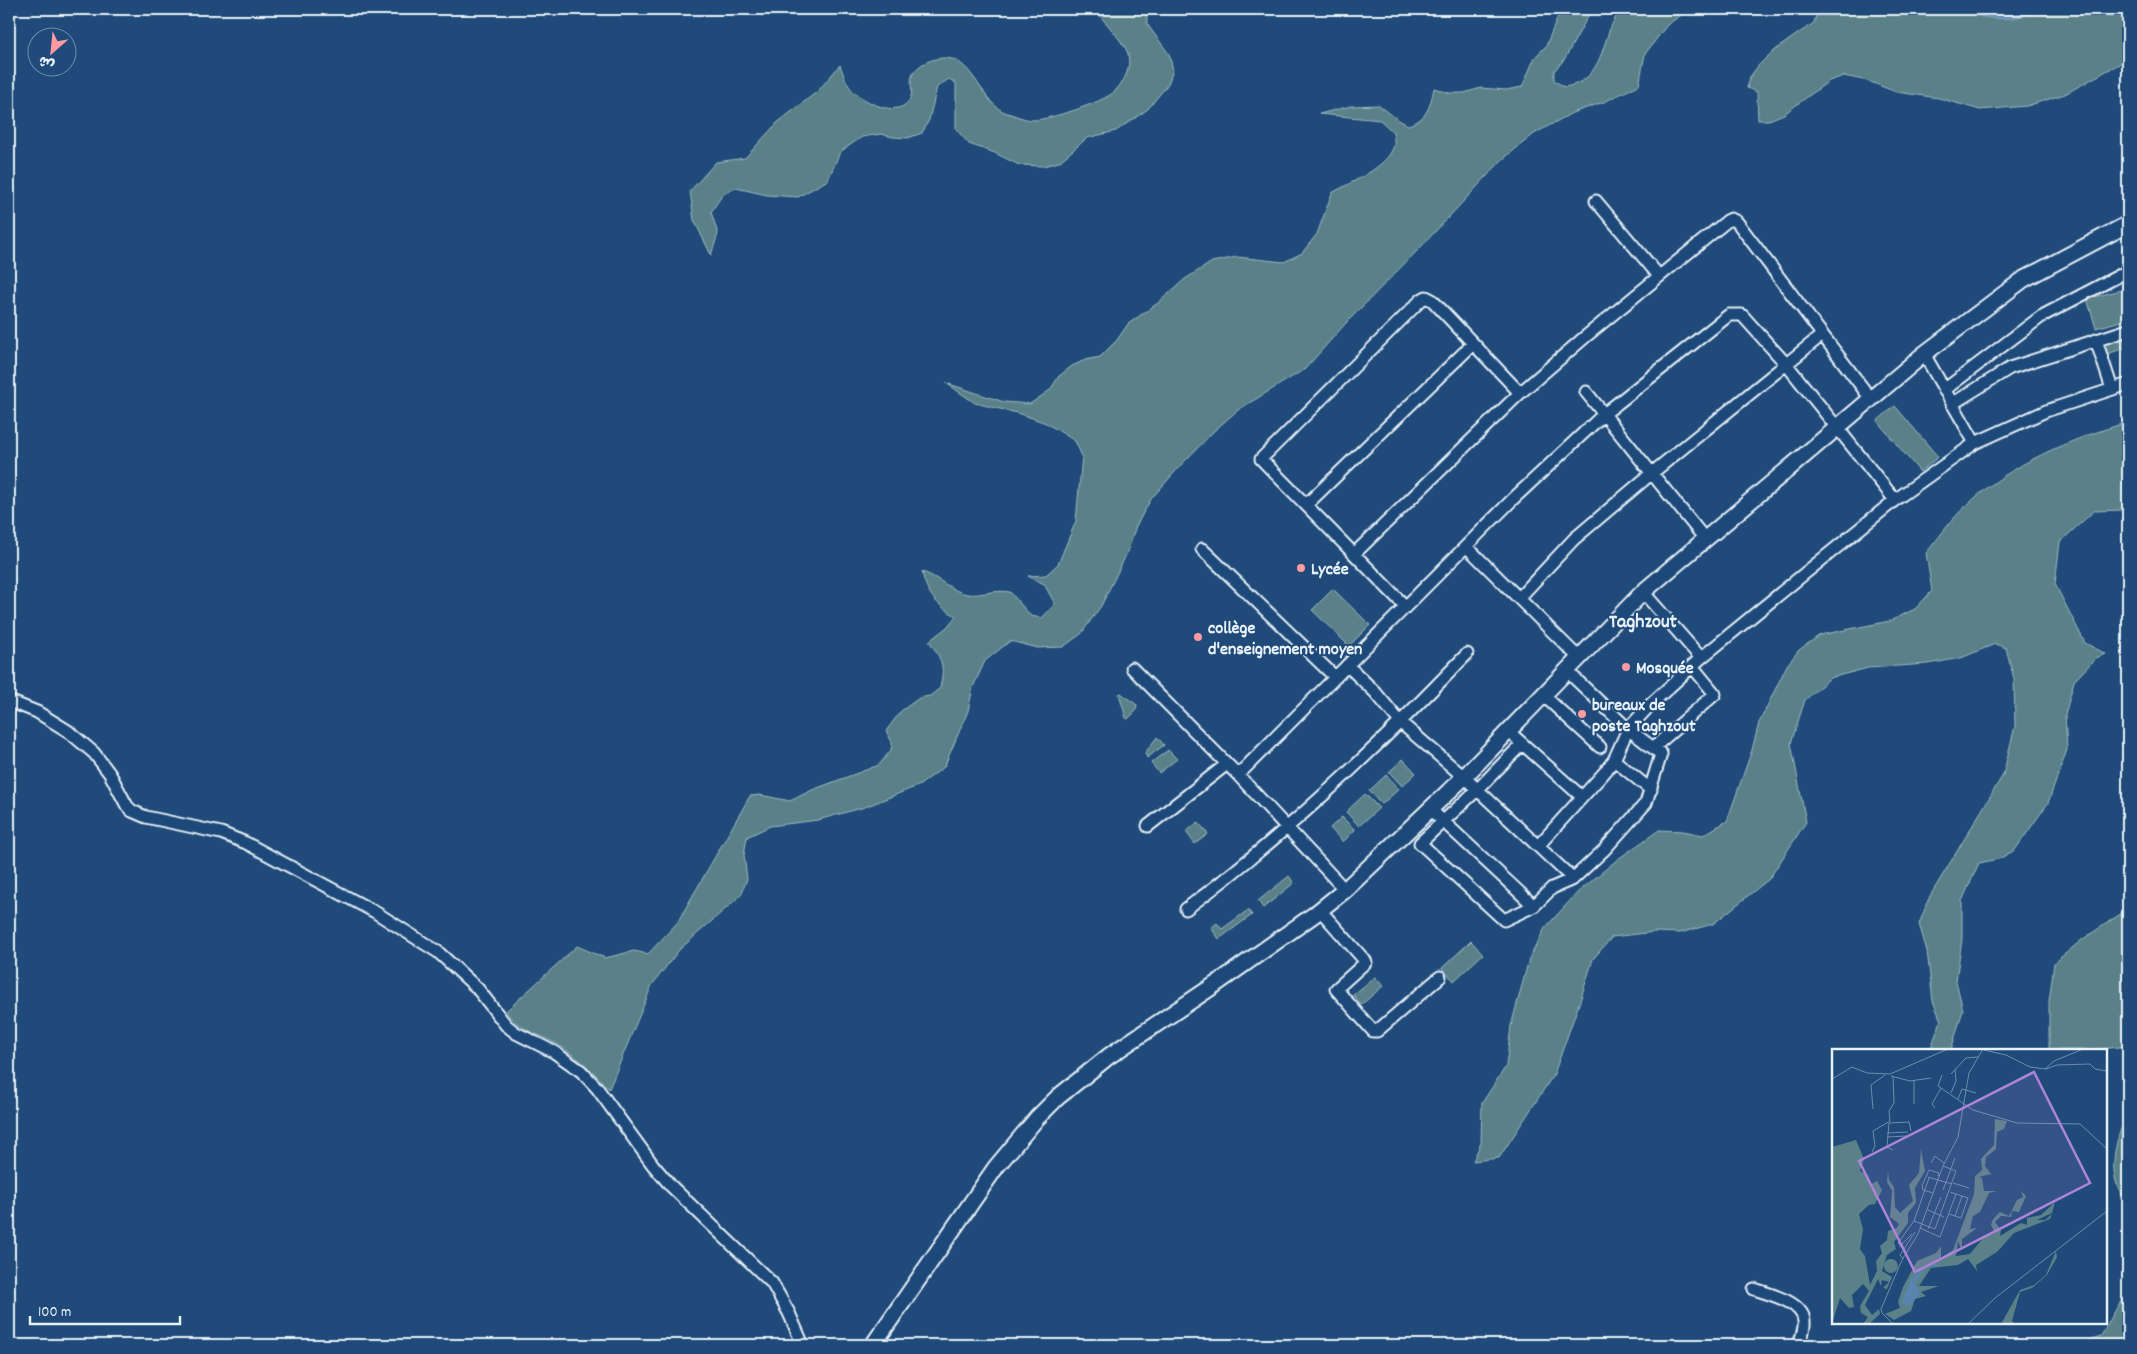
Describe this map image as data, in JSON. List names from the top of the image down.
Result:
{
  "districts": ["Taghzout"],
  "places": [
    "Lycée",
    "collège d'enseignement moyen",
    "Mosquée",
    "bureaux de poste Taghzout"
  ],
  "scale_bar": "100 m",
  "north": "bottom left"
}
